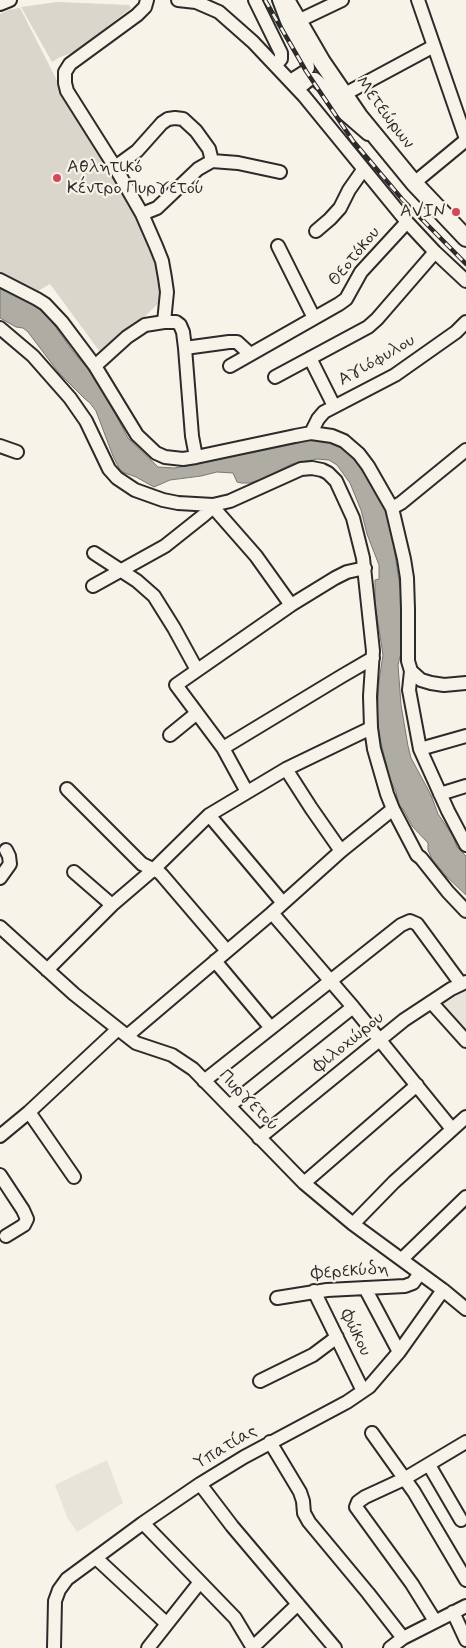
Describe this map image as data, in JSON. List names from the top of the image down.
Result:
{
  "streets": {
    "main road": ["Μετεώρων"],
    "street": [
      "Θεοτόκου",
      "Αγιόφυλου",
      "Φιλοχώρου",
      "Πυργετού",
      "Φερεκύδη",
      "Φώκου",
      "Υπατίας"
    ]
  },
  "crossings": [
    ["Φιλοχώρου", "Πυργετού"],
    ["Πυργετού", "Φερεκύδη"],
    ["Πυργετού", "Υπατίας"],
    ["Φερεκύδη", "Φώκου"],
    ["Φώκου", "Υπατίας"]
  ],
  "places": ["Αθλητικό Κέντρο Πυργετού", "AVIN"]
}
